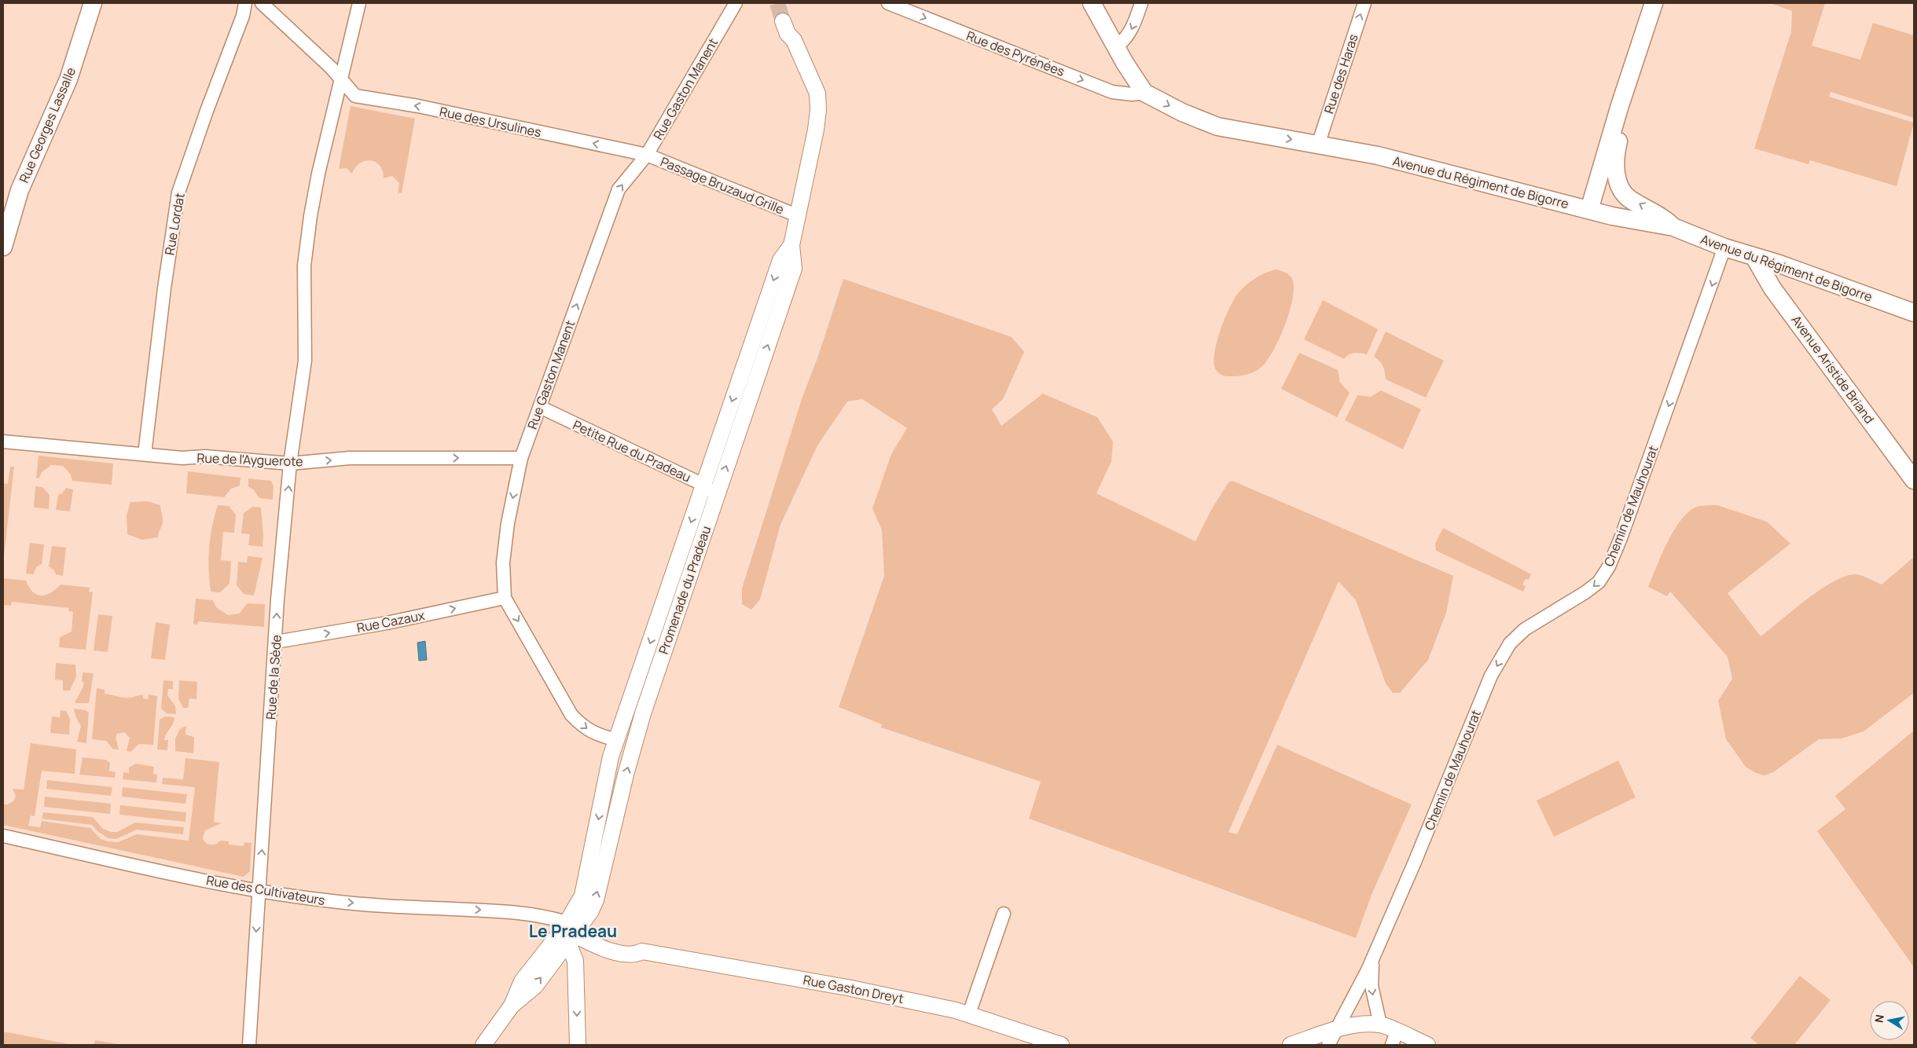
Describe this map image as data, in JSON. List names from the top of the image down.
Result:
{
  "streets": {
    "main road": ["Rue Georges Lassalle", "Avenue du Régiment de Bigorre", "Avenue Aristide Briand"],
    "street": [
      "Rue des Pyrénées",
      "Rue des Haras",
      "Rue Gaston Manent",
      "Rue des Ursulines",
      "Passage Bruzaud Grille",
      "Rue Lordat",
      "Petite Rue du Pradeau",
      "Rue de l'Ayguerote",
      "Chemin de Mauhourat",
      "Promenade du Pradeau",
      "Rue Cazaux",
      "Rue de la Sède",
      "Rue des Cultivateurs",
      "Rue Gaston Dreyt"
    ]
  },
  "crossings": [
    ["Rue des Pyrénées", "Avenue du Régiment de Bigorre"],
    ["Rue des Haras", "Avenue du Régiment de Bigorre"],
    ["Rue Gaston Manent", "Rue des Ursulines"],
    ["Rue Gaston Manent", "Passage Bruzaud Grille"],
    ["Rue Gaston Manent", "Petite Rue du Pradeau"],
    ["Rue Gaston Manent", "Rue de l'Ayguerote"],
    ["Rue Gaston Manent", "Promenade du Pradeau"],
    ["Rue Gaston Manent", "Rue Cazaux"],
    ["Rue des Ursulines", "Passage Bruzaud Grille"],
    ["Rue des Ursulines", "Rue de la Sède"],
    ["Avenue du Régiment de Bigorre", "Avenue Aristide Briand"],
    ["Avenue du Régiment de Bigorre", "Chemin de Mauhourat"],
    ["Passage Bruzaud Grille", "Promenade du Pradeau"],
    ["Rue Lordat", "Rue de l'Ayguerote"],
    ["Petite Rue du Pradeau", "Promenade du Pradeau"],
    ["Rue de l'Ayguerote", "Rue de la Sède"],
    ["Promenade du Pradeau", "Rue des Cultivateurs"],
    ["Promenade du Pradeau", "Rue Gaston Dreyt"],
    ["Rue Cazaux", "Rue de la Sède"],
    ["Rue de la Sède", "Rue des Cultivateurs"],
    ["Rue des Cultivateurs", "Rue Gaston Dreyt"]
  ],
  "one_way": [
    "Rue des Pyrénées",
    "Rue des Haras",
    "Rue des Ursulines",
    "Rue de l'Ayguerote",
    "Chemin de Mauhourat",
    "Rue Cazaux",
    "Rue des Cultivateurs"
  ],
  "districts": ["Le Pradeau"],
  "north": "left"
}
